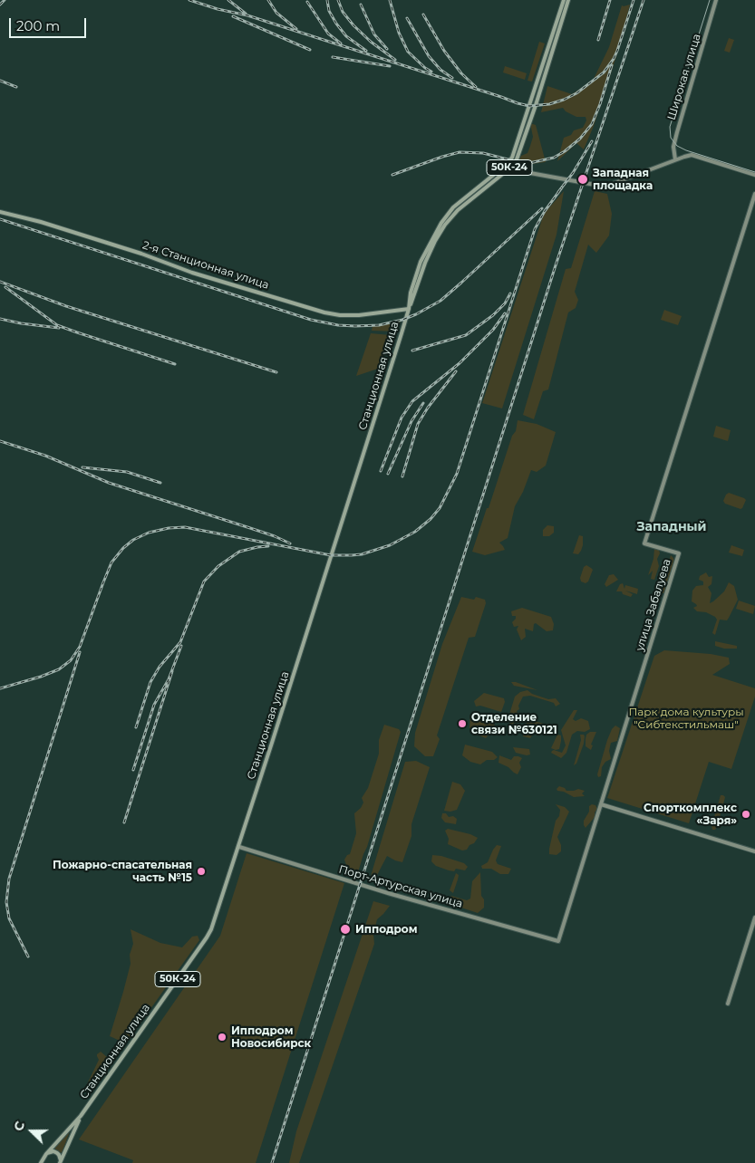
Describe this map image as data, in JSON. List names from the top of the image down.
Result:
{
  "streets": {
    "main road": ["50К-24", "2-я Станционная улица", "Станционная улица"],
    "street": ["Широкая улица", "улица Забалуева", "Порт-Артурская улица"]
  },
  "crossings": [
    ["2-я Станционная улица", "Станционная улица"],
    ["Станционная улица", "Порт-Артурская улица"],
    ["улица Забалуева", "Порт-Артурская улица"]
  ],
  "districts": ["Западный"],
  "parks": ["Парк дома культуры \"Сибтекстильмаш\""],
  "places": [
    "Западная площадка",
    "Отделение связи №630121",
    "Спорткомплекс «Заря»",
    "Пожарно-спасательная часть №15",
    "Ипподром",
    "Ипподром Новосибирск"
  ],
  "scale_bar": "200 m",
  "north": "left"
}
